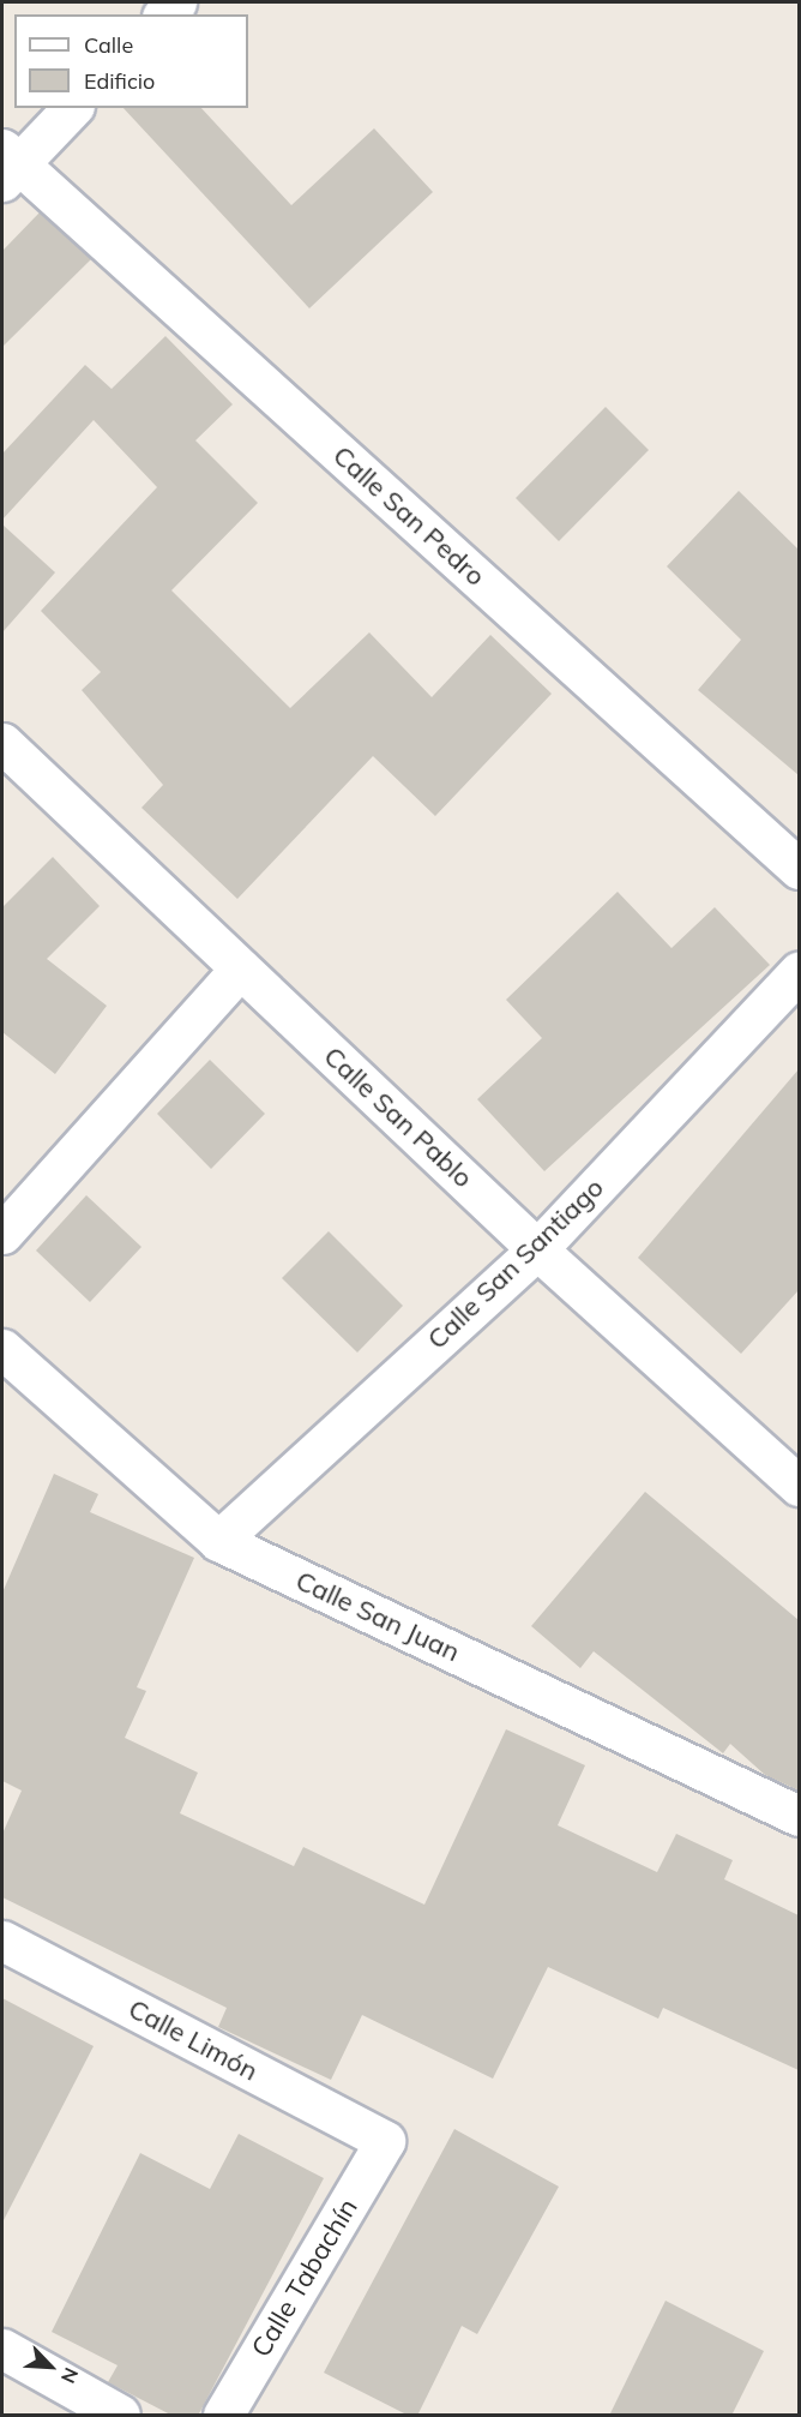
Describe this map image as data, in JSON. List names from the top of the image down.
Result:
{
  "streets": {
    "street": [
      "Calle San Pedro",
      "Calle San Pablo",
      "Calle San Santiago",
      "Calle San Juan",
      "Calle Limón",
      "Calle Tabachín"
    ]
  },
  "crossings": [
    ["Calle San Pablo", "Calle San Santiago"],
    ["Calle San Santiago", "Calle San Juan"],
    ["Calle Limón", "Calle Tabachín"]
  ],
  "legend": ["Calle", "Edificio"],
  "north": "bottom right"
}
